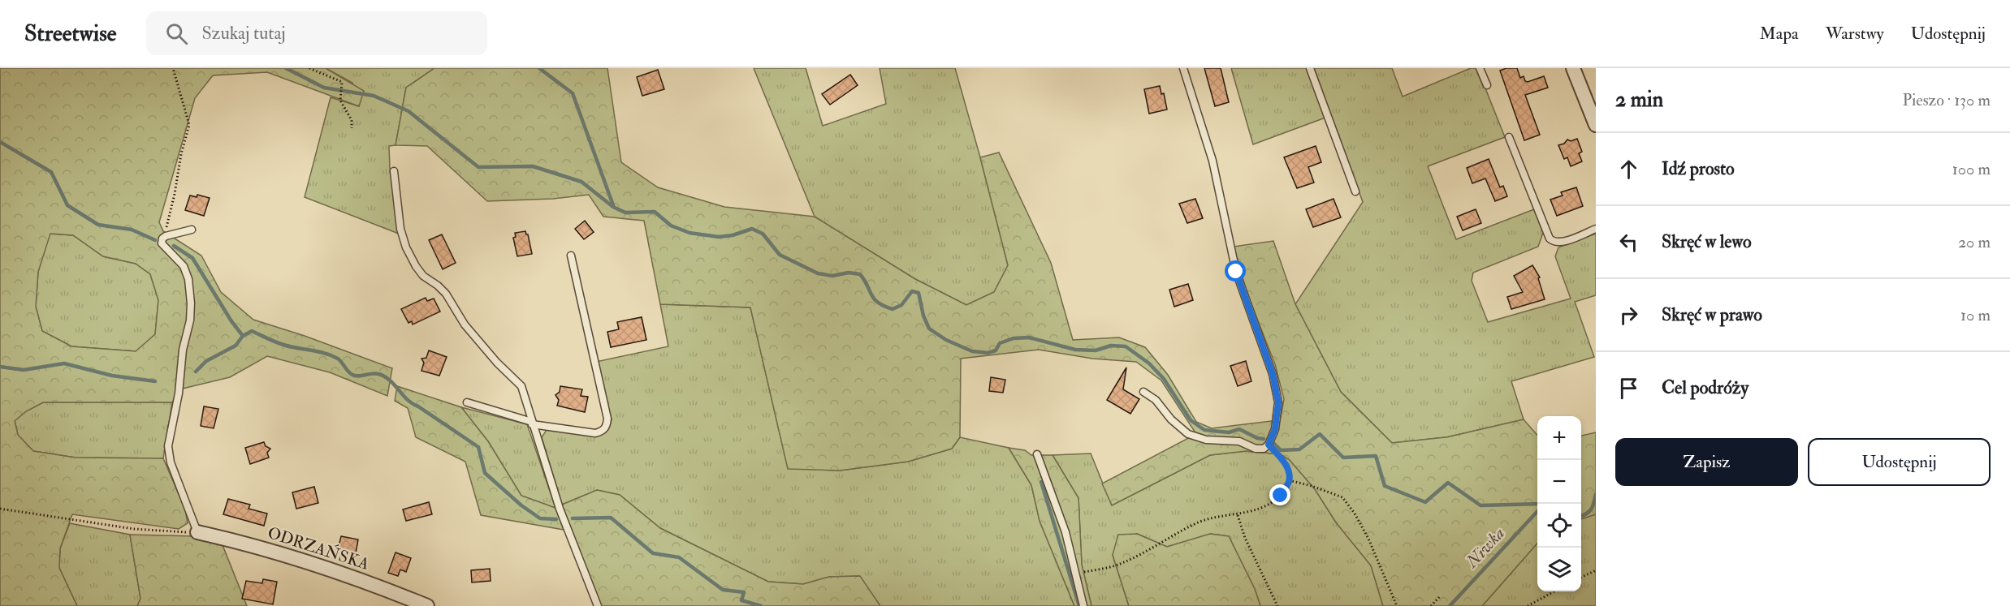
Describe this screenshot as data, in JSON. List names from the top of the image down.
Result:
{
  "streets": {
    "street": ["ODRZAŃSKA"]
  },
  "water": ["Niwka"],
  "page": {
    "header": "Streetwise",
    "search": "Szukaj tutaj",
    "nav": ["Mapa", "Warstwy", "Udostępnij"],
    "heading": ["2 min", "Pieszo · 130 m"],
    "list": [
      ["Idź prosto", "100 m"],
      ["Skręć w lewo", "20 m"],
      ["Skręć w prawo", "10 m"],
      "Cel podróży"
    ],
    "map_buttons": ["+", "−"],
    "buttons": ["Zapisz", "Udostępnij"]
  }
}
